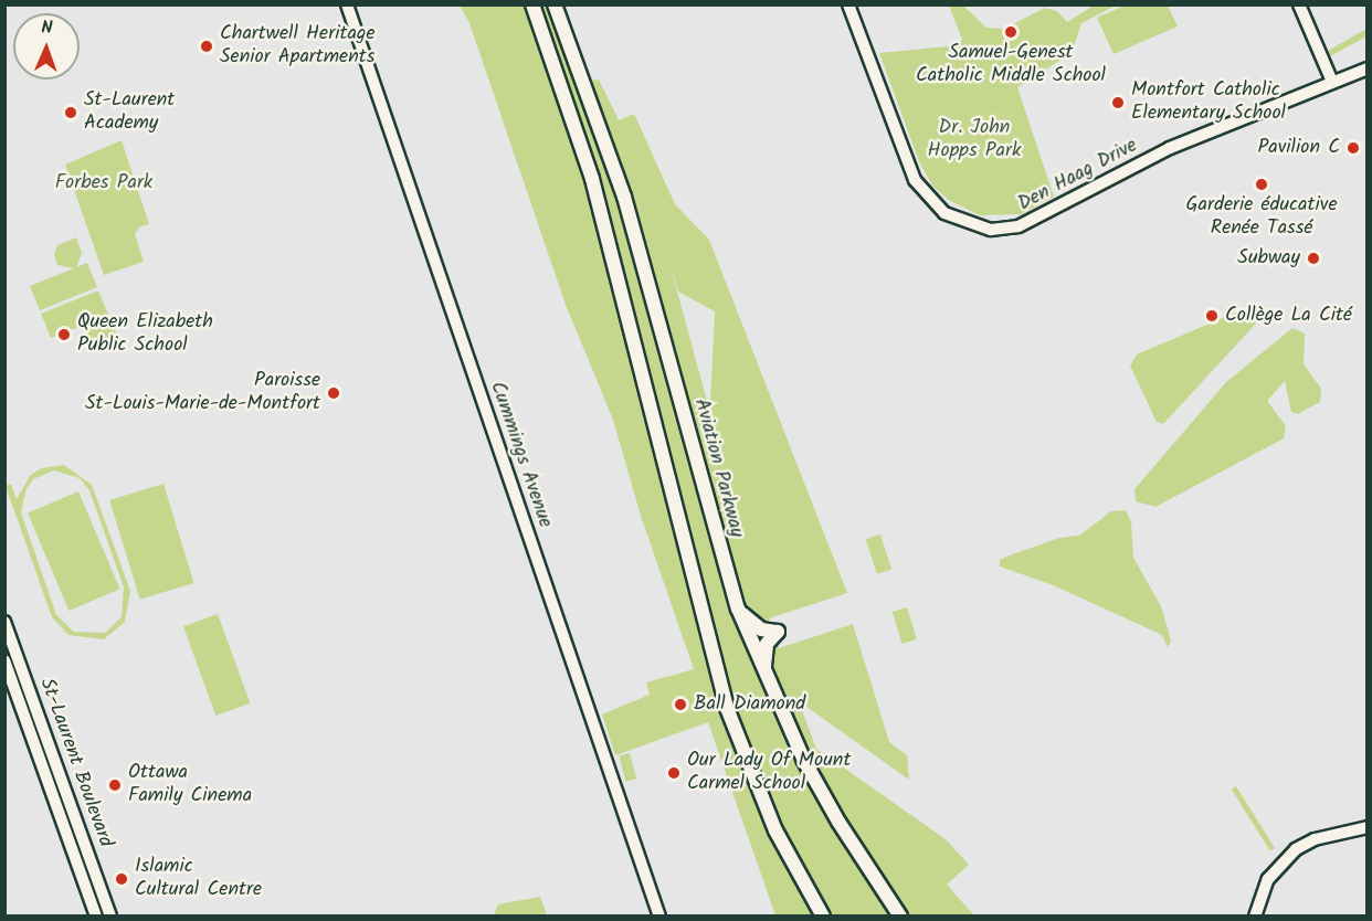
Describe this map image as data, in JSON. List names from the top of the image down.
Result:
{
  "streets": {
    "main road": ["Aviation Parkway"],
    "street": ["Den Haag Drive", "Cummings Avenue", "St-Laurent Boulevard"]
  },
  "parks": ["Dr. John Hopps Park", "Forbes Park"],
  "places": [
    "Samuel-Genest Catholic Middle School",
    "Chartwell Heritage Senior Apartments",
    "Montfort Catholic Elementary School",
    "St-Laurent Academy",
    "Pavilion C",
    "Garderie éducative Renée Tassé",
    "Subway",
    "Collège La Cité",
    "Queen Elizabeth Public School",
    "Paroisse St-Louis-Marie-de-Montfort",
    "Ball Diamond",
    "Our Lady Of Mount Carmel School",
    "Ottawa Family Cinema",
    "Islamic Cultural Centre"
  ],
  "north": "top"
}
